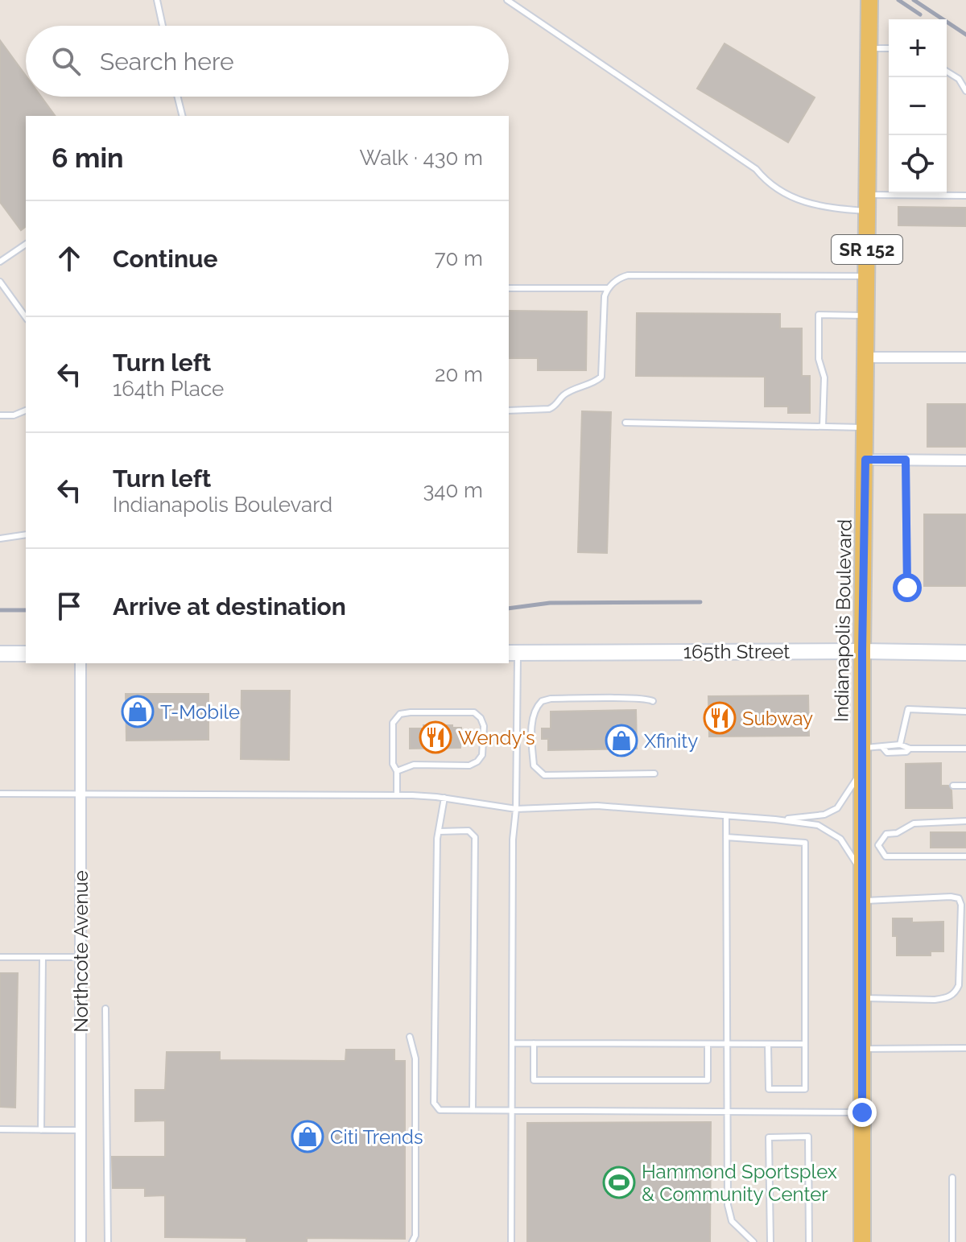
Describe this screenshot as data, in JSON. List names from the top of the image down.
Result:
{
  "streets": {
    "main road": ["SR 152", "Indianapolis Boulevard", "165th Street"],
    "street": ["Northcote Avenue"]
  },
  "crossings": [
    ["Indianapolis Boulevard", "165th Street"]
  ],
  "places": {
    "shop": ["T-Mobile", "Xfinity", "Citi Trends"],
    "restaurant": ["Subway", "Wendy's"],
    "sports": ["Hammond Sportsplex & Community Center"]
  },
  "page": {
    "map_buttons": ["+", "−"],
    "search": "Search here",
    "heading": ["6 min", "Walk · 430 m"],
    "list": [
      ["Continue", "70 m"],
      ["Turn left", "164th Place", "20 m"],
      ["Turn left", "Indianapolis Boulevard", "340 m"],
      "Arrive at destination"
    ]
  }
}
